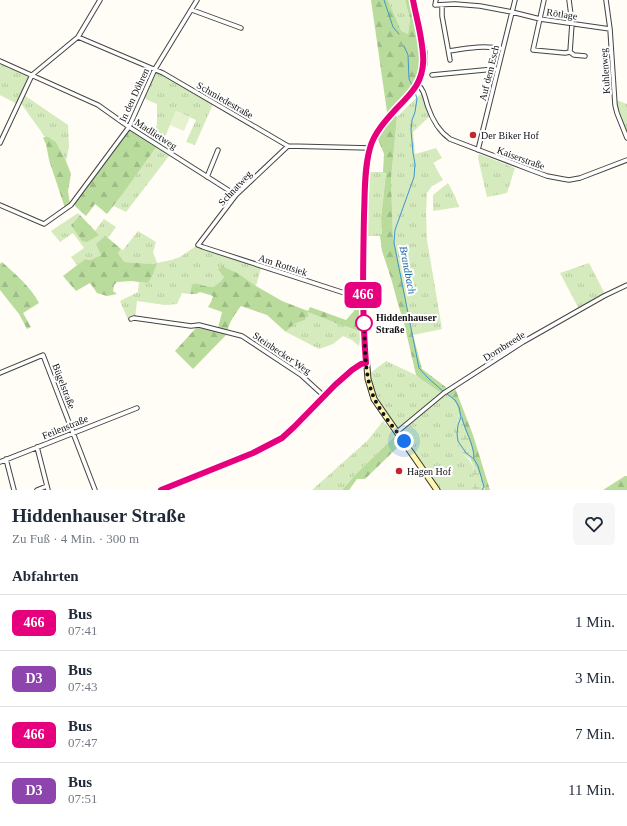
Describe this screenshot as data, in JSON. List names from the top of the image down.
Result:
{
  "streets": {
    "street": [
      "Rötlage",
      "Kuhlenweg",
      "Auf dem Esch",
      "In den Döhren",
      "Schmiedestraße",
      "Madlietweg",
      "Kaiserstraße",
      "Schnatweg",
      "Am Rottsiek",
      "Dornbreede",
      "Steinbecker Weg",
      "Bügelstraße",
      "Feilenstraße"
    ]
  },
  "crossings": [
    ["Rötlage", "Kuhlenweg"],
    ["Rötlage", "Auf dem Esch"],
    ["Auf dem Esch", "Kaiserstraße"],
    ["In den Döhren", "Schmiedestraße"],
    ["In den Döhren", "Madlietweg"],
    ["Schmiedestraße", "Schnatweg"],
    ["Madlietweg", "Schnatweg"],
    ["Schnatweg", "Am Rottsiek"],
    ["Bügelstraße", "Feilenstraße"]
  ],
  "water": ["Brandbach"],
  "places": ["Der Biker Hof", "Hiddenhauser Straße", "Hagen Hof"],
  "lines": ["bus line 466"],
  "page": {
    "on_map": "466",
    "heading": [
      ["Hiddenhauser Straße", "Zu Fuß · 4 Min. · 300 m"],
      "Abfahrten"
    ],
    "list": [
      {
        "mark": "466",
        "name": "Bus",
        "note": "07:41",
        "value": "1 Min."
      },
      {
        "mark": "D3",
        "name": "Bus",
        "note": "07:43",
        "value": "3 Min."
      },
      {
        "mark": "466",
        "name": "Bus",
        "note": "07:47",
        "value": "7 Min."
      },
      {
        "mark": "D3",
        "name": "Bus",
        "note": "07:51",
        "value": "11 Min."
      }
    ]
  }
}
